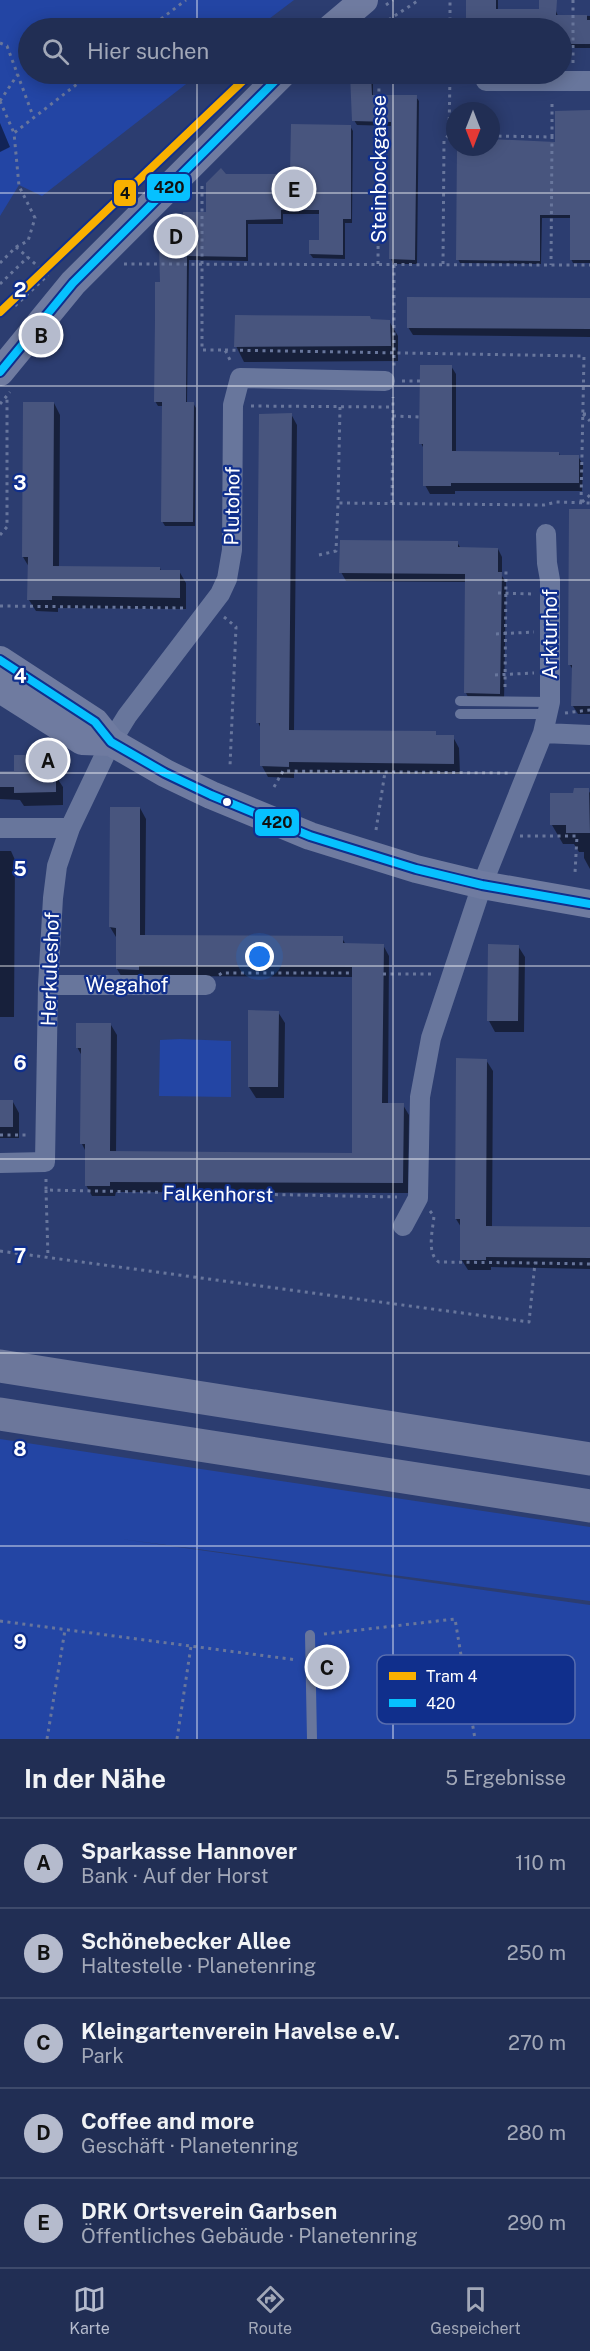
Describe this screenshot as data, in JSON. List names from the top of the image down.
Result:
{
  "streets": {
    "street": [
      "Plutohof",
      "Arkturhof",
      "Herkuleshof",
      "Wegahof"
    ],
    "path": ["Steinbockgasse", "Falkenhorst"]
  },
  "crossings": [
    ["Plutohof", "Herkuleshof"],
    ["Herkuleshof", "Wegahof"]
  ],
  "lines": ["tram line 4", "transit line 420"],
  "legend": ["Tram 4", "420"],
  "north": "bottom",
  "page": {
    "search": "Hier suchen",
    "pins": [
      "E",
      "D",
      "B",
      "A",
      "C"
    ],
    "heading": ["In der Nähe", "5 Ergebnisse"],
    "list": [
      {
        "mark": "A",
        "name": "Sparkasse Hannover",
        "note": "Bank · Auf der Horst",
        "value": "110 m"
      },
      {
        "mark": "B",
        "name": "Schönebecker Allee",
        "note": "Haltestelle · Planetenring",
        "value": "250 m"
      },
      {
        "mark": "C",
        "name": "Kleingartenverein Havelse e.V.",
        "note": "Park",
        "value": "270 m"
      },
      {
        "mark": "D",
        "name": "Coffee and more",
        "note": "Geschäft · Planetenring",
        "value": "280 m"
      },
      {
        "mark": "E",
        "name": "DRK Ortsverein Garbsen",
        "note": "Öffentliches Gebäude · Planetenring",
        "value": "290 m"
      }
    ],
    "nav": ["Karte", "Route", "Gespeichert"]
  },
  "grid": {
    "rows": [
      "2",
      "3",
      "4",
      "5",
      "6",
      "7",
      "8",
      "9"
    ]
  }
}
